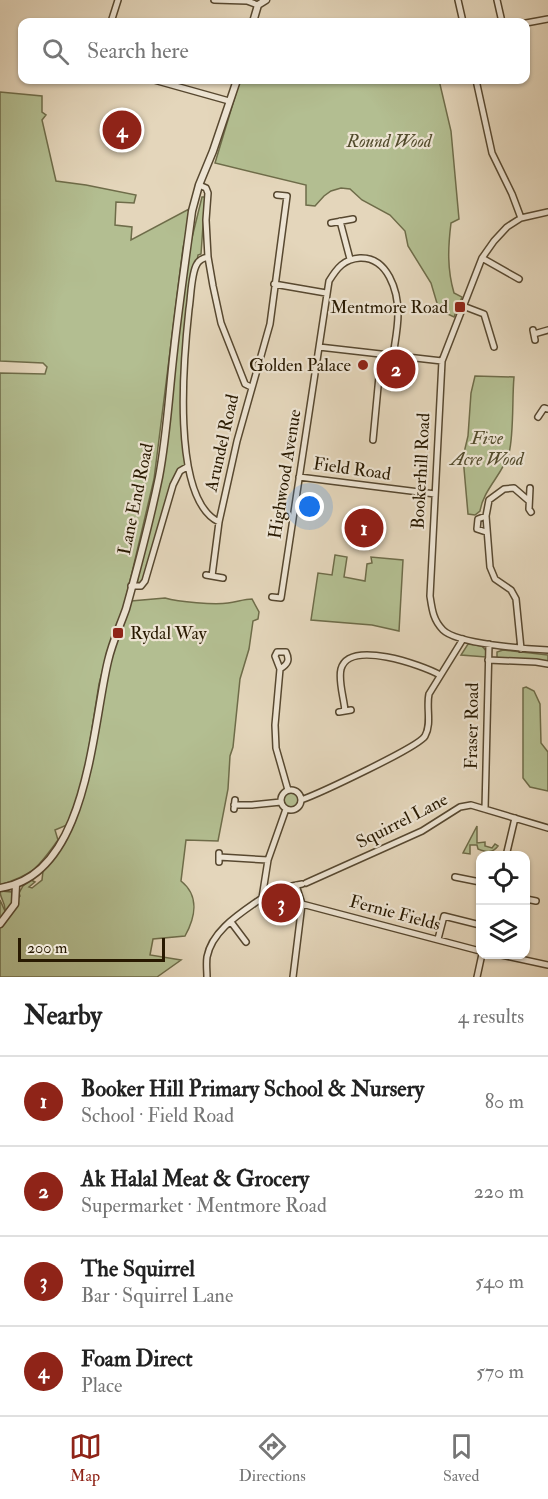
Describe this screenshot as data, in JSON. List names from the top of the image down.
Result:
{
  "streets": {
    "street": [
      "Arundel Road",
      "Field Road",
      "Bookerhill Road",
      "Highwood Avenue",
      "Lane End Road",
      "Fraser Road",
      "Squirrel Lane",
      "Fernie Fields"
    ]
  },
  "crossings": [
    ["Field Road", "Bookerhill Road"],
    ["Field Road", "Highwood Avenue"],
    ["Bookerhill Road", "Fraser Road"],
    ["Fraser Road", "Squirrel Lane"]
  ],
  "parks": ["Round Wood", "Five Acre Wood"],
  "places": {
    "transit": ["Mentmore Road", "Rydal Way"],
    "other": ["Golden Palace"]
  },
  "scale_bar": "200 m",
  "page": {
    "search": "Search here",
    "pins": [
      "4",
      "2",
      "1",
      "3"
    ],
    "scale": "200 m",
    "heading": ["Nearby", "4 results"],
    "list": [
      {
        "mark": "1",
        "name": "Booker Hill Primary School & Nursery",
        "note": "School · Field Road",
        "value": "80 m"
      },
      {
        "mark": "2",
        "name": "Ak Halal Meat & Grocery",
        "note": "Supermarket · Mentmore Road",
        "value": "220 m"
      },
      {
        "mark": "3",
        "name": "The Squirrel",
        "note": "Bar · Squirrel Lane",
        "value": "540 m"
      },
      {
        "mark": "4",
        "name": "Foam Direct",
        "note": "Place",
        "value": "570 m"
      }
    ],
    "nav": ["Map", "Directions", "Saved"]
  }
}
